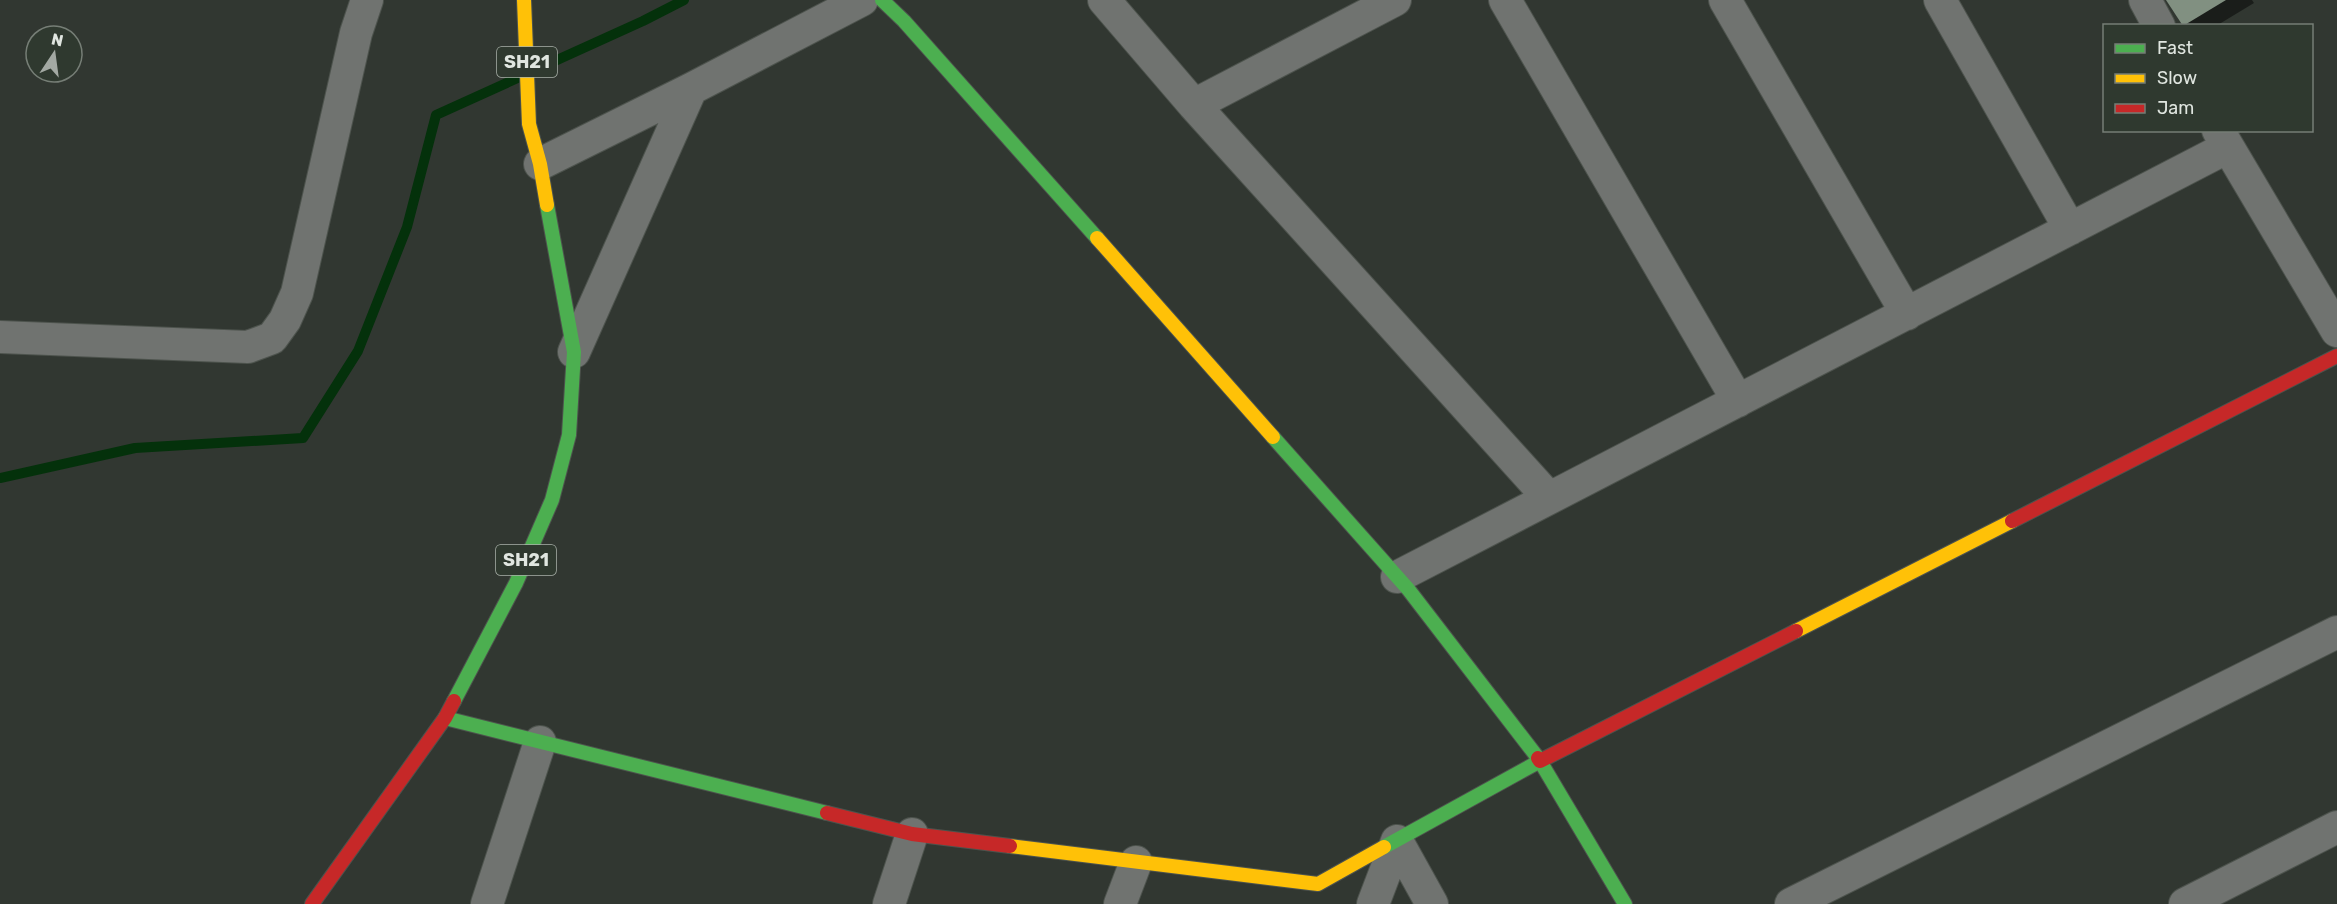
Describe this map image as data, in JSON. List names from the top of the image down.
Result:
{
  "streets": {
    "street": ["SH21"]
  },
  "legend": ["Fast", "Slow", "Jam"],
  "north": "top"
}
